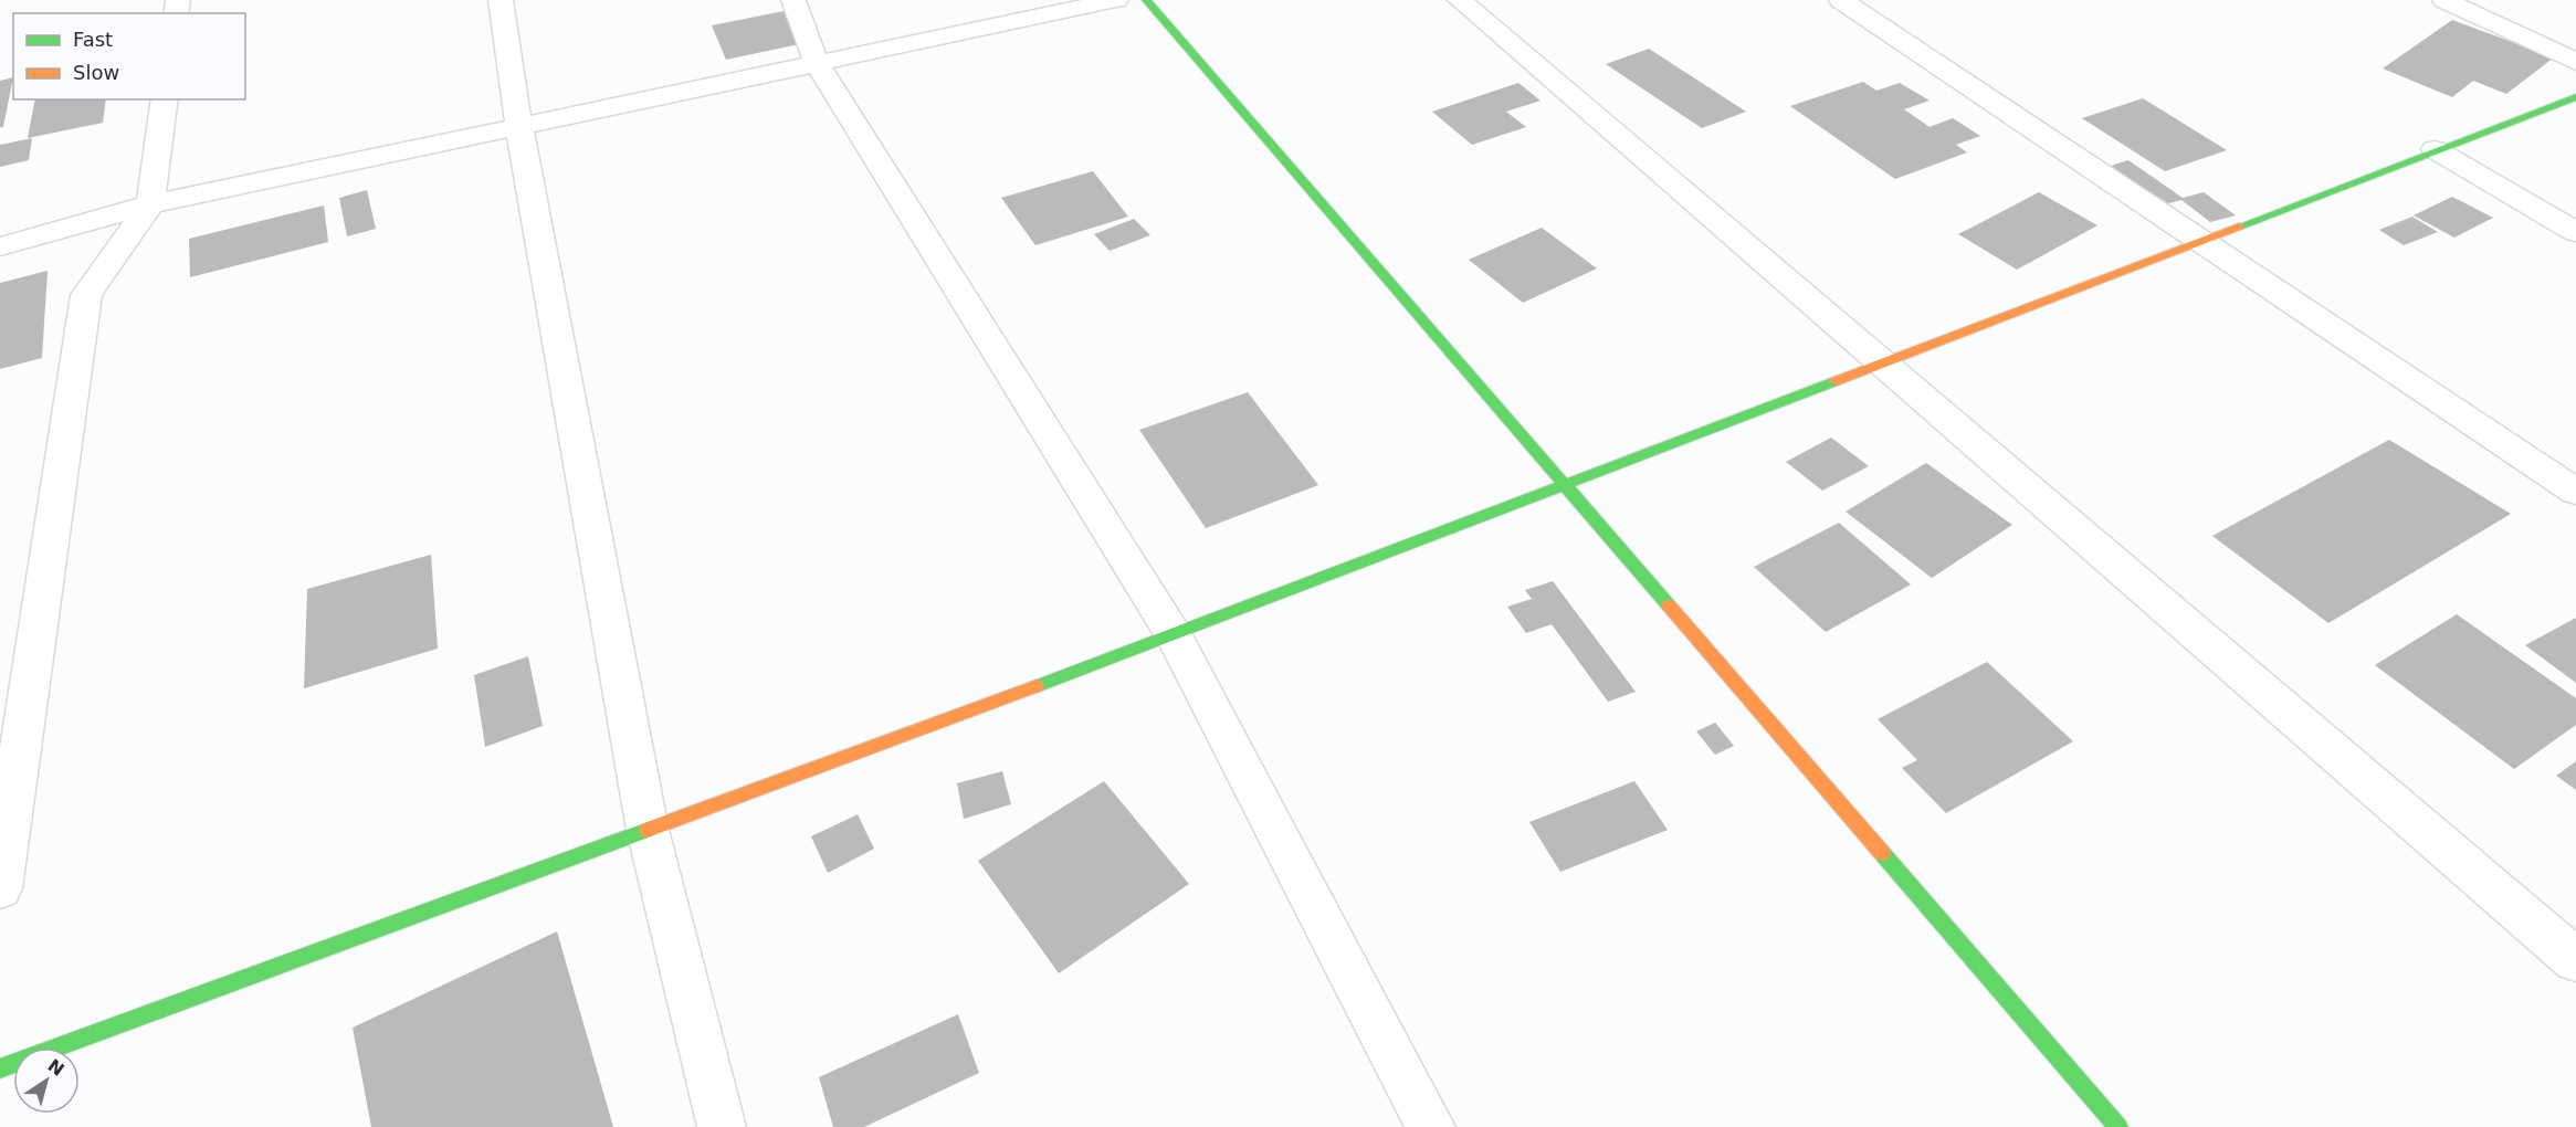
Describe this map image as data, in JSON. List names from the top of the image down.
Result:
{
  "legend": ["Fast", "Slow"],
  "north": "top right"
}
